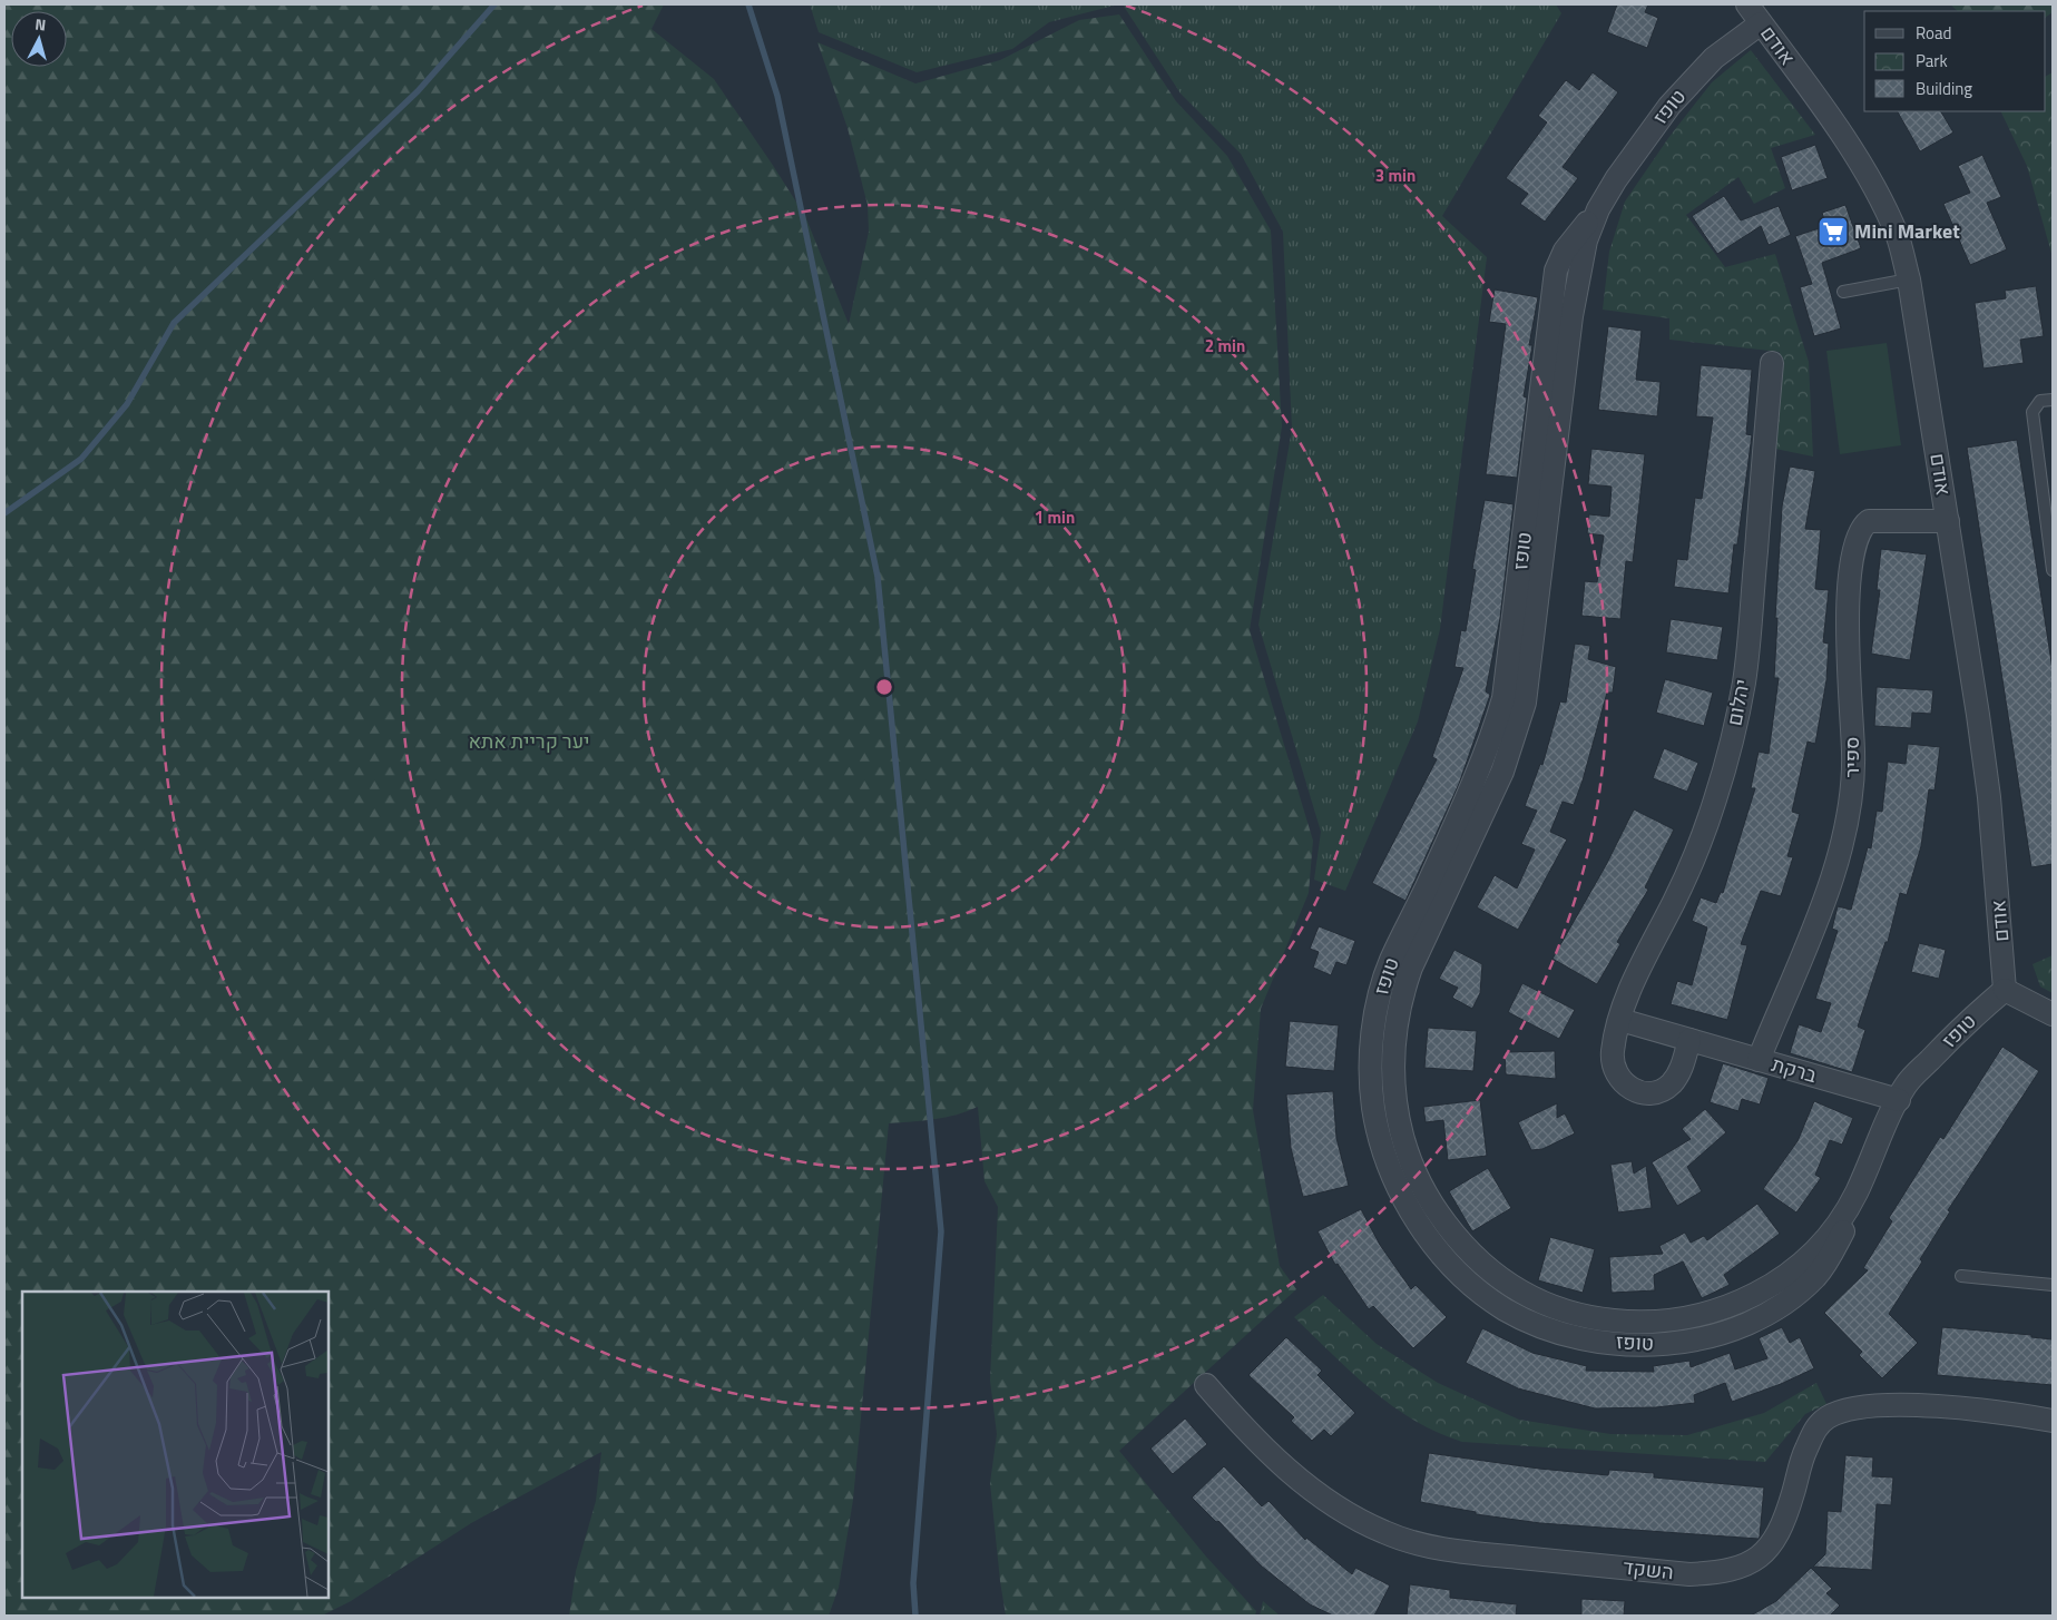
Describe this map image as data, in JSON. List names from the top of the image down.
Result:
{
  "streets": {
    "street": [
      "אודם",
      "טופז",
      "יהלום",
      "ספיר",
      "ברקת",
      "השקד"
    ]
  },
  "crossings": [
    ["אודם", "טופז"],
    ["אודם", "ספיר"],
    ["טופז", "ברקת"],
    ["יהלום", "ברקת"],
    ["ספיר", "ברקת"]
  ],
  "parks": ["יער קריית אתא"],
  "places": {
    "supermarket": ["Mini Market"]
  },
  "legend": ["Road", "Park", "Building"],
  "north": "top",
  "rings": ["3 min", "2 min", "1 min"]
}
